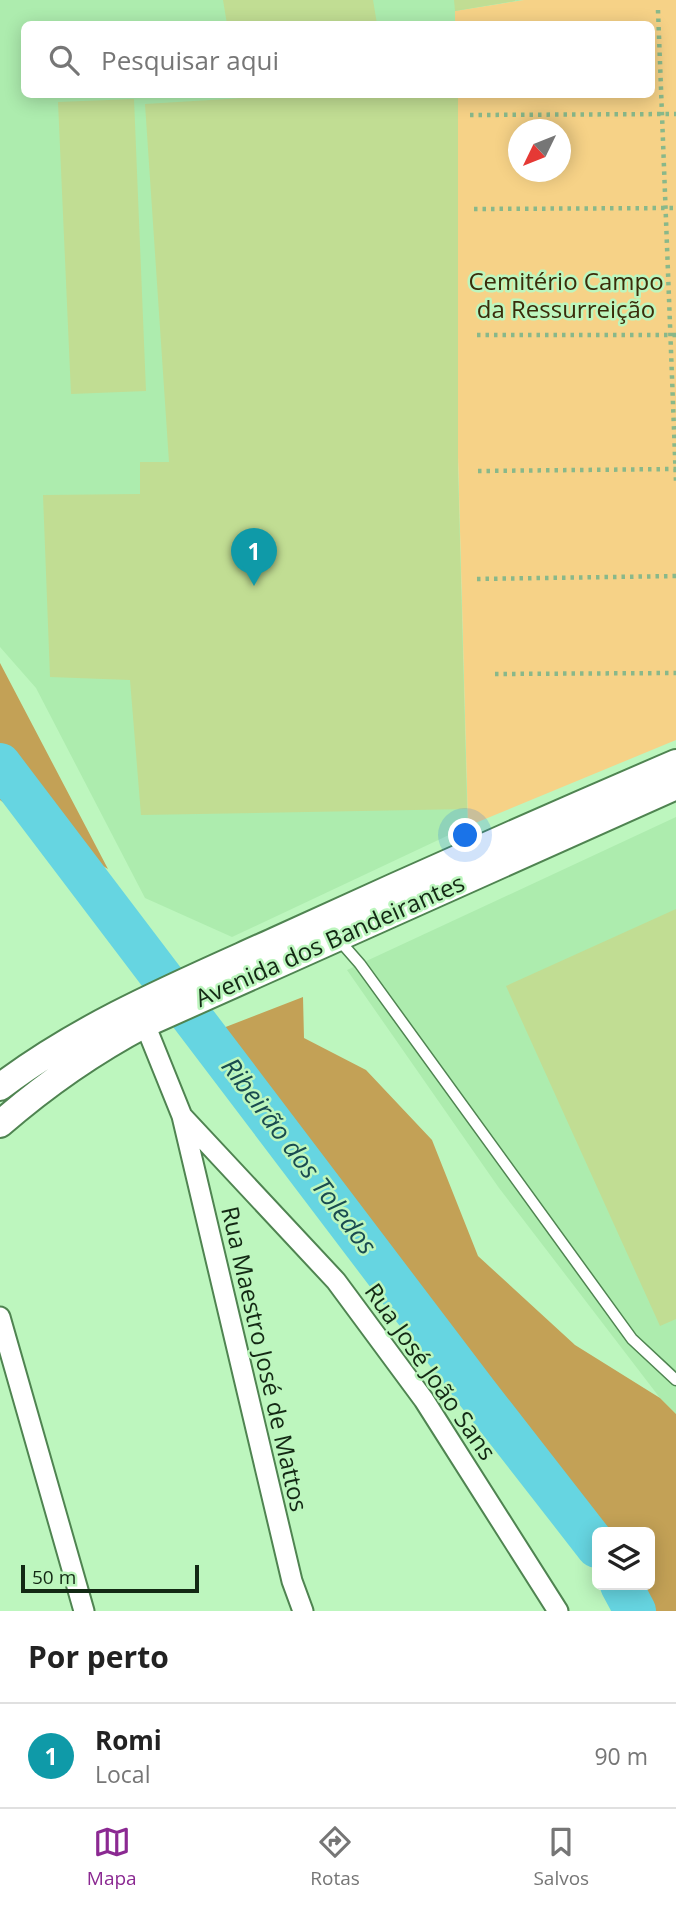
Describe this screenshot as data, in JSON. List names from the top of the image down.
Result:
{
  "streets": {
    "main road": ["Avenida dos Bandeirantes"],
    "street": ["Rua Maestro José de Mattos", "Rua José João Sans"]
  },
  "crossings": [
    ["Rua Maestro José de Mattos", "Rua José João Sans"]
  ],
  "water": ["Ribeirão dos Toledos"],
  "parks": ["Cemitério Campo da Ressurreição"],
  "scale_bar": "50 m",
  "north": "bottom left",
  "page": {
    "search": "Pesquisar aqui",
    "pins": "1",
    "scale": "50 m",
    "heading": "Por perto",
    "list": [
      {
        "mark": "1",
        "name": "Romi",
        "note": "Local",
        "value": "90 m"
      }
    ],
    "nav": ["Mapa", "Rotas", "Salvos"]
  }
}
